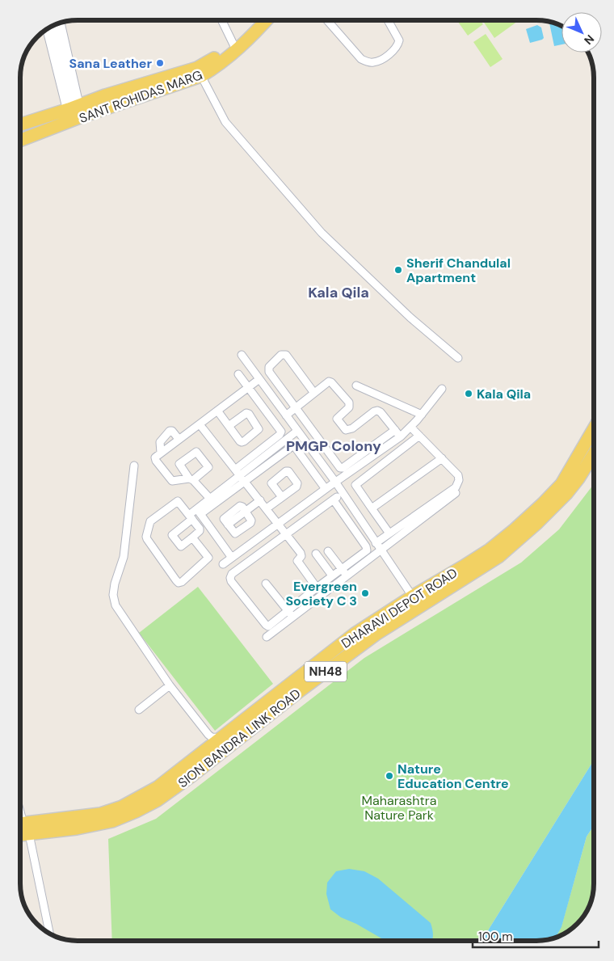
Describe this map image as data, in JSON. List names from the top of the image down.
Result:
{
  "streets": {
    "main road": [
      "SANT ROHIDAS MARG",
      "DHARAVI DEPOT ROAD",
      "NH48",
      "SION BANDRA LINK ROAD"
    ]
  },
  "crossings": [
    ["DHARAVI DEPOT ROAD", "SION BANDRA LINK ROAD"]
  ],
  "districts": ["Kala Qila", "PMGP Colony"],
  "parks": ["Maharashtra Nature Park"],
  "places": [
    "Sana Leather",
    "Sherif Chandulal Apartment",
    "Kala Qila",
    "Evergreen Society C 3",
    "Nature Education Centre"
  ],
  "scale_bar": "100 m",
  "north": "bottom right"
}
